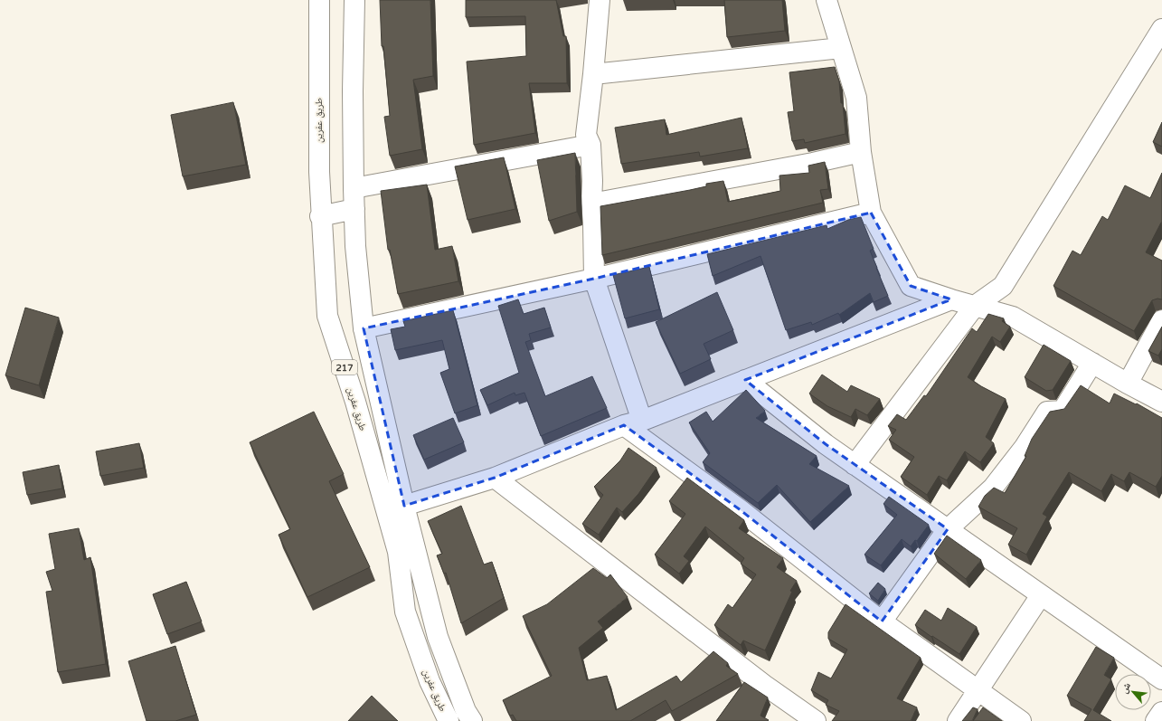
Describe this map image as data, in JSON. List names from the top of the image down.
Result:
{
  "streets": {
    "street": ["طريق عفرين", "217"]
  },
  "north": "top left"
}
